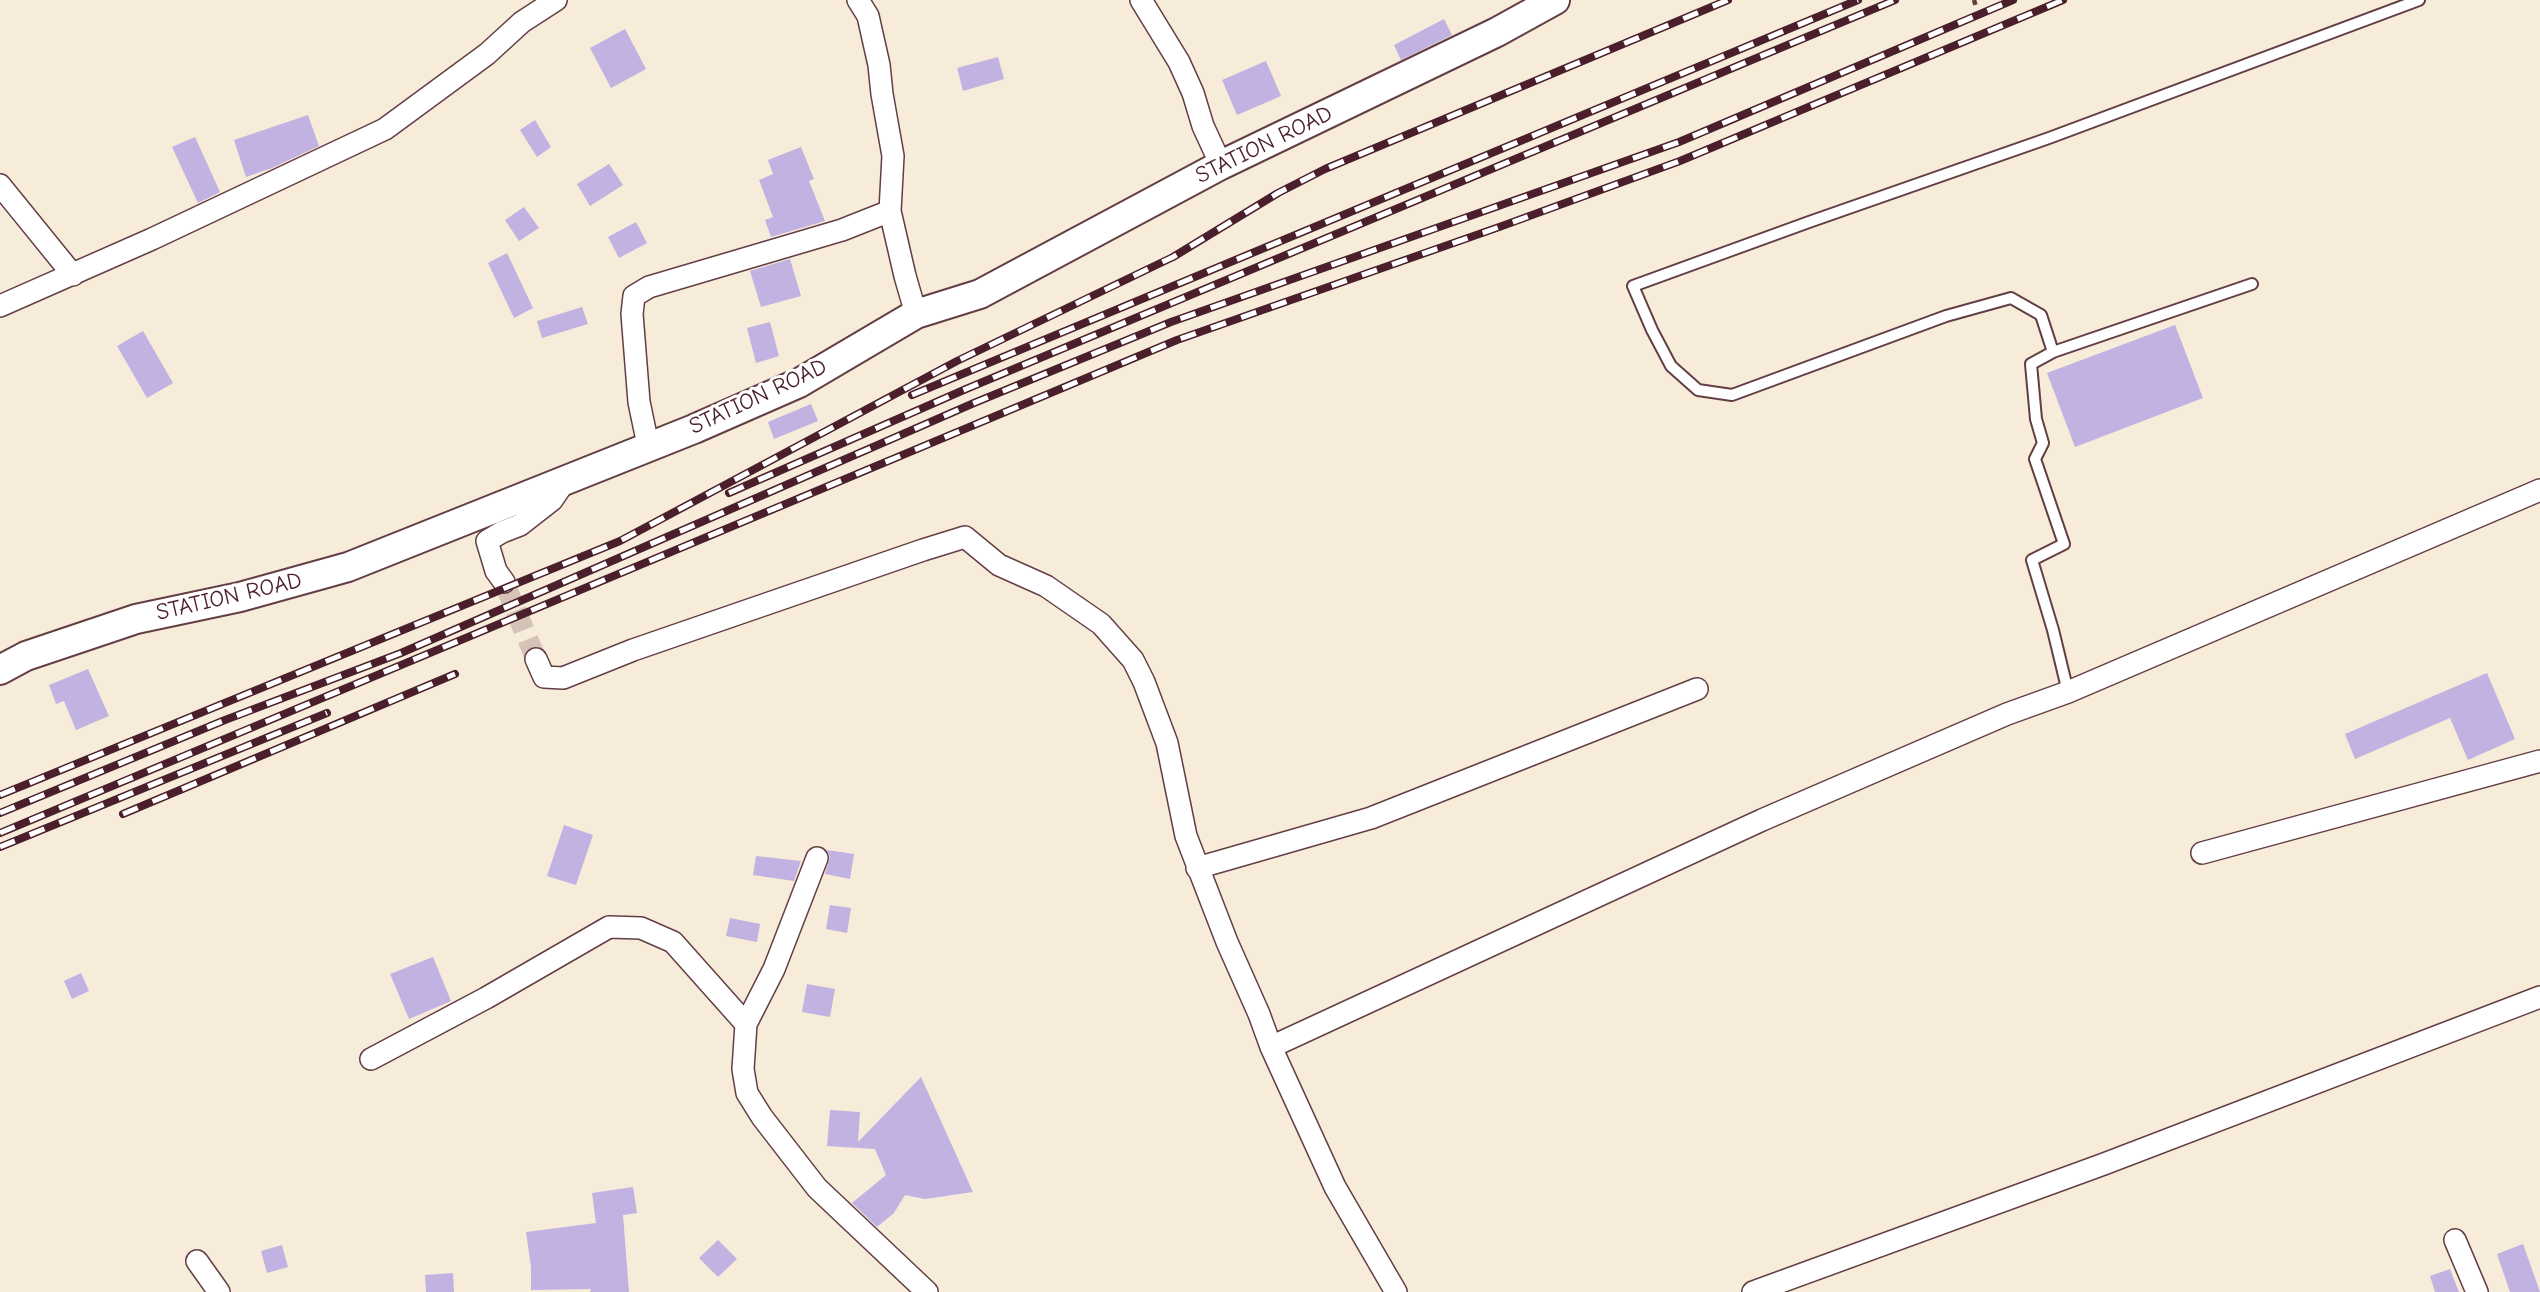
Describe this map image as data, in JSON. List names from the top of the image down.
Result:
{
  "streets": {
    "street": ["STATION ROAD"]
  }
}
